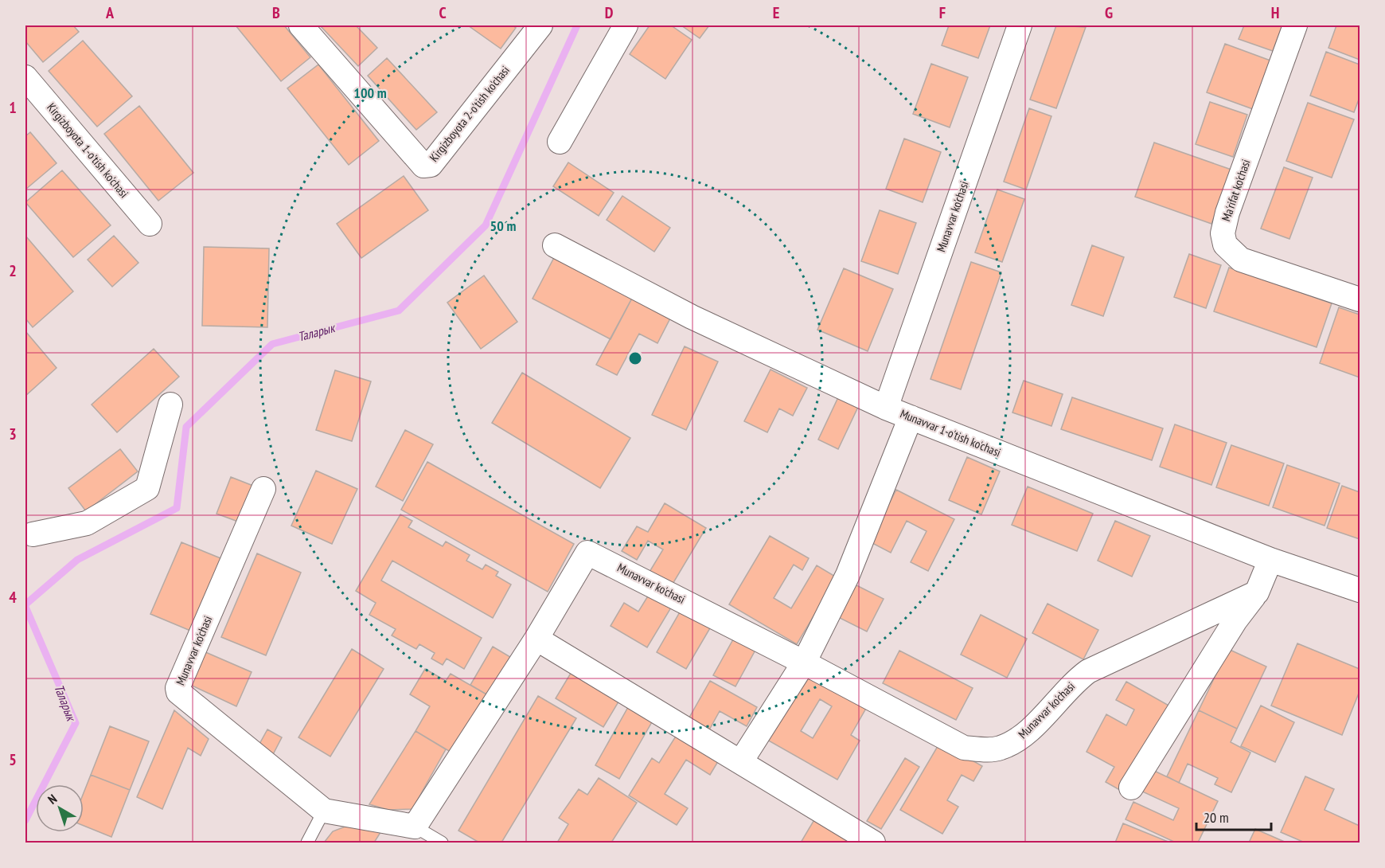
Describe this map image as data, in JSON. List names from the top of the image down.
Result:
{
  "streets": {
    "street": [
      "Kirgizboyota 2-o'tish ko'chasi",
      "Kirgizboyota 1-o'tish ko'chasi",
      "Ma'rifat ko'chasi",
      "Munavvar ko'chasi",
      "Munavvar 1-o'tish ko'chasi"
    ]
  },
  "crossings": [
    ["Munavvar ko'chasi", "Munavvar 1-o'tish ko'chasi"]
  ],
  "water": ["Таларык"],
  "scale_bar": "20 m",
  "north": "top left",
  "grid": {
    "columns": [
      "A",
      "B",
      "C",
      "D",
      "E",
      "F",
      "G",
      "H"
    ],
    "rows": [
      "1",
      "2",
      "3",
      "4",
      "5"
    ]
  },
  "rings": ["100 m", "50 m"]
}
